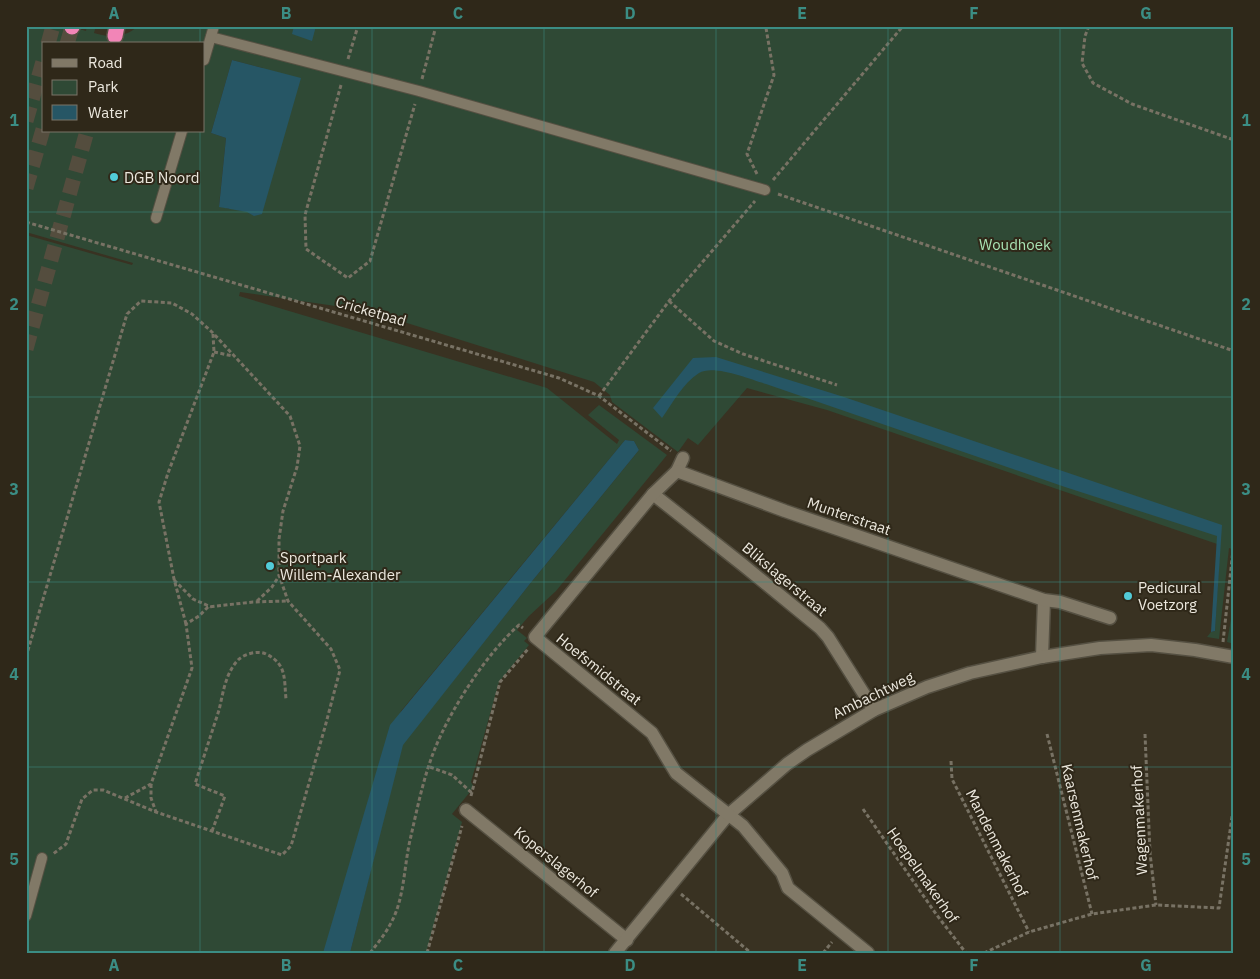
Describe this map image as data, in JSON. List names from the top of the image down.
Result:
{
  "streets": {
    "street": [
      "Munterstraat",
      "Blikslagerstraat",
      "Hoefsmidstraat",
      "Ambachtweg",
      "Koperslagerhof"
    ],
    "path": [
      "Cricketpad",
      "Wagenmakerhof",
      "Kaarsenmakerhof",
      "Mandenmakerhof",
      "Hoepelmakerhof"
    ]
  },
  "crossings": [
    ["Cricketpad", "Munterstraat"],
    ["Blikslagerstraat", "Hoefsmidstraat"],
    ["Blikslagerstraat", "Ambachtweg"],
    ["Hoefsmidstraat", "Ambachtweg"],
    ["Ambachtweg", "Koperslagerhof"]
  ],
  "parks": ["Woudhoek"],
  "places": ["DGB Noord", "Sportpark Willem-Alexander", "Pedicural Voetzorg"],
  "legend": ["Road", "Park", "Water"],
  "grid": {
    "columns": [
      "A",
      "B",
      "C",
      "D",
      "E",
      "F",
      "G"
    ],
    "rows": [
      "1",
      "2",
      "3",
      "4",
      "5"
    ]
  }
}
